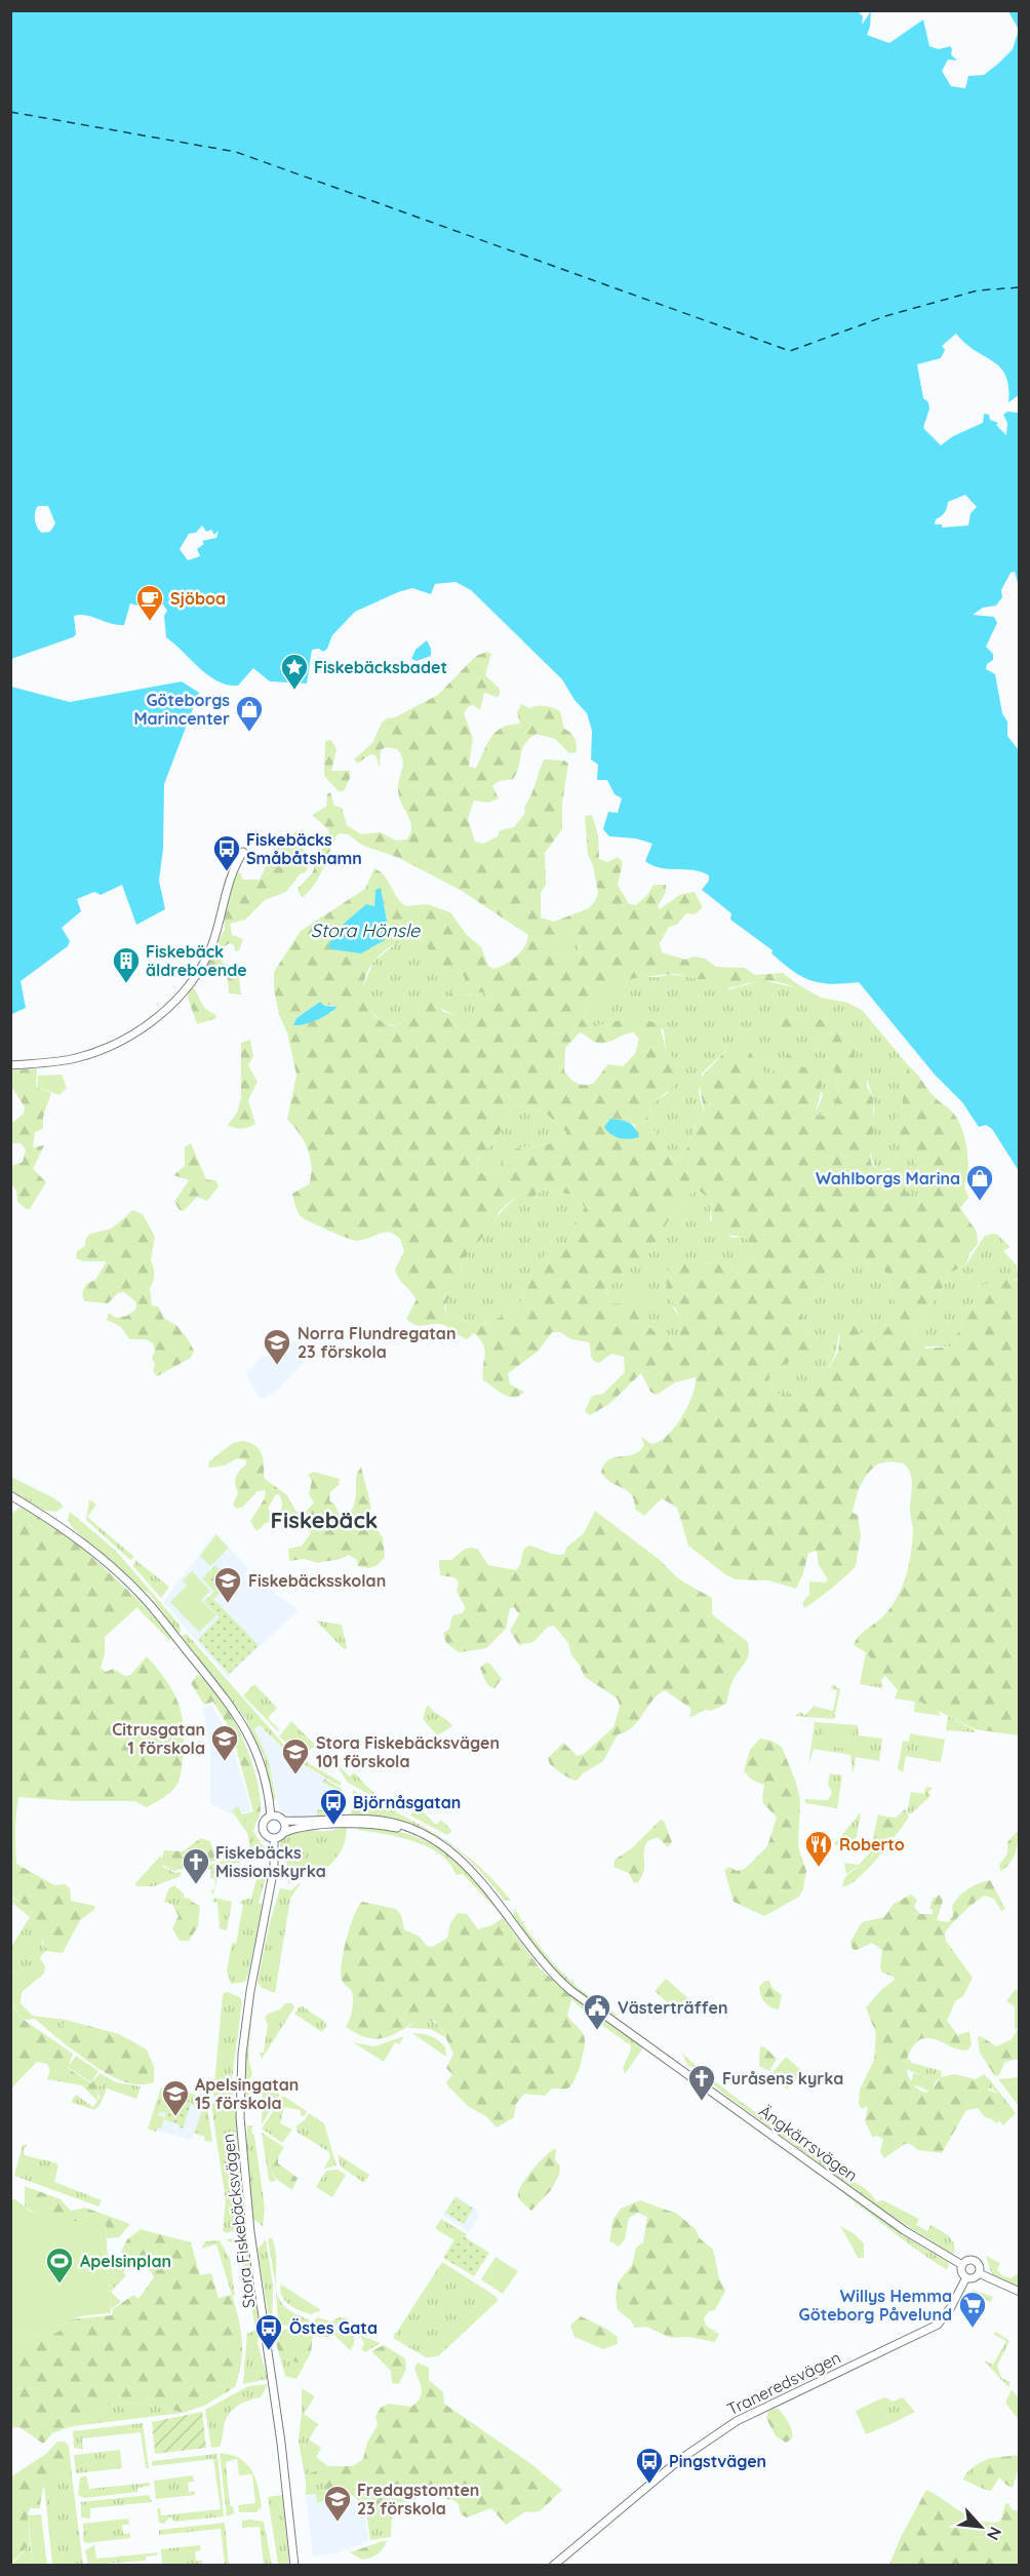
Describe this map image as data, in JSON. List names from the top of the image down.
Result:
{
  "streets": {
    "street": ["Ängkärrsvägen", "Stora Fiskebäcksvägen", "Traneredsvägen"]
  },
  "crossings": [
    ["Ängkärrsvägen", "Stora Fiskebäcksvägen"],
    ["Ängkärrsvägen", "Traneredsvägen"]
  ],
  "districts": ["Fiskebäck"],
  "water": ["Stora Hönsle"],
  "places": {
    "cafe": ["Sjöboa"],
    "place": ["Fiskebäcksbadet"],
    "shop": ["Göteborgs Marincenter", "Wahlborgs Marina"],
    "bus stop": [
      "Fiskebäcks Småbåtshamn",
      "Björnåsgatan",
      "Östes Gata",
      "Pingstvägen"
    ],
    "building": ["Fiskebäck äldreboende"],
    "school or university": [
      "Norra Flundregatan 23 förskola",
      "Fiskebäcksskolan",
      "Citrusgatan 1 förskola",
      "Stora Fiskebäcksvägen 101 förskola",
      "Apelsingatan 15 förskola",
      "Fredagstomten 23 förskola"
    ],
    "restaurant": ["Roberto"],
    "church": ["Fiskebäcks Missionskyrka", "Furåsens kyrka"],
    "public building": ["Västerträffen"],
    "sports": ["Apelsinplan"],
    "supermarket": ["Willys Hemma Göteborg Påvelund"]
  },
  "north": "bottom right"
}
